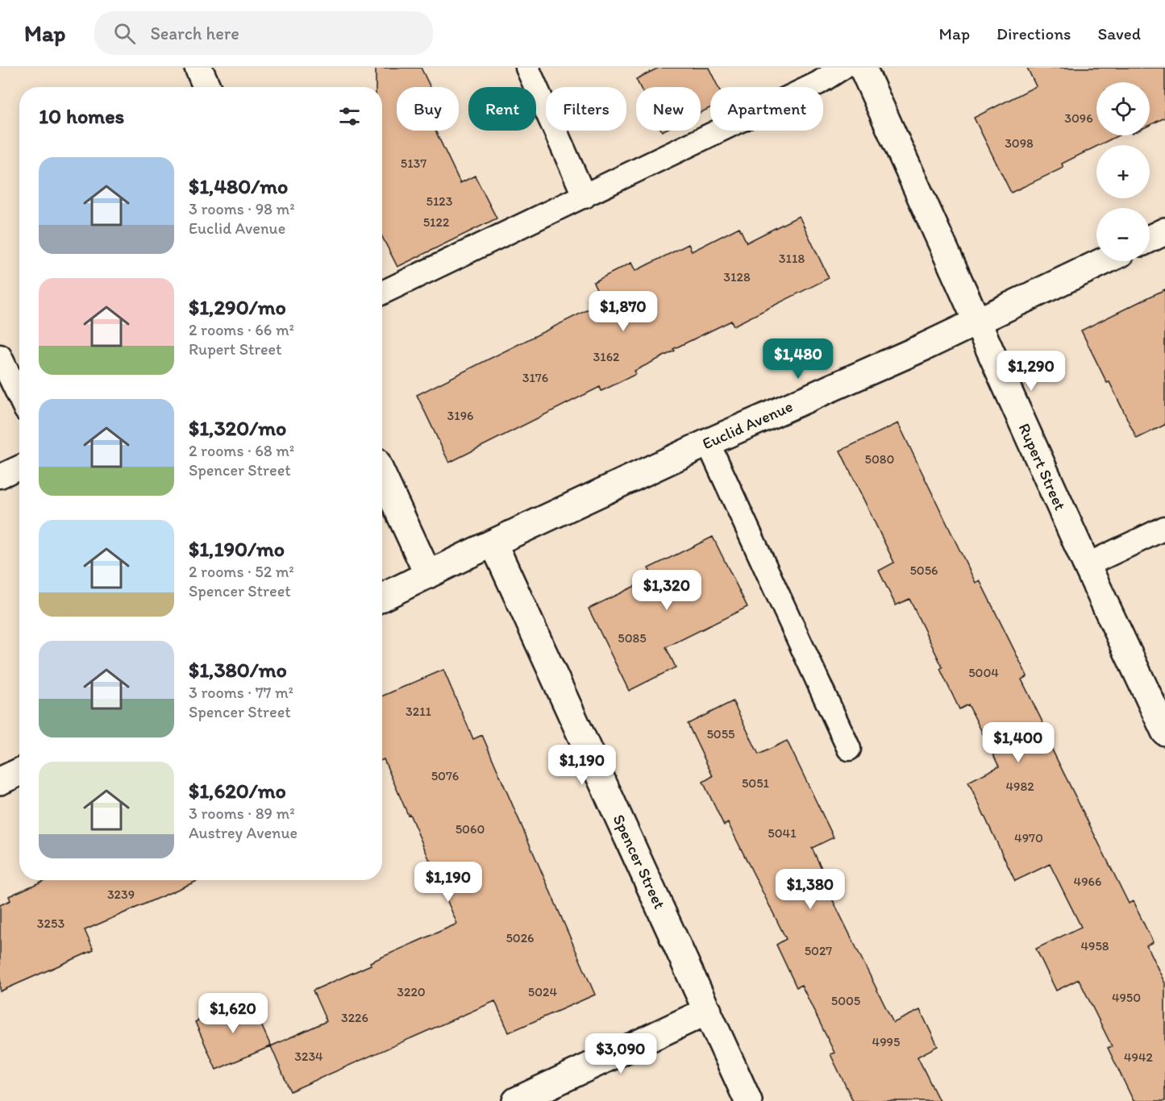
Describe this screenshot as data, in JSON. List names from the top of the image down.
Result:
{
  "streets": {
    "street": ["Euclid Avenue", "Rupert Street", "Spencer Street"]
  },
  "crossings": [
    ["Euclid Avenue", "Rupert Street"],
    ["Euclid Avenue", "Spencer Street"]
  ],
  "house_numbers": [
    "3096",
    "3098",
    "5137",
    "5123",
    "5122",
    "3118",
    "3128",
    "3162",
    "3176",
    "3196",
    "5080",
    "5056",
    "5085",
    "5004",
    "3211",
    "5055",
    "5076",
    "5051",
    "4982",
    "5060",
    "5041",
    "4970",
    "4966",
    "3239",
    "3253",
    "5026",
    "4958",
    "5027",
    "3220",
    "5024",
    "4950",
    "5005",
    "3226",
    "4995",
    "3234",
    "4942"
  ],
  "page": {
    "header": "Map",
    "search": "Search here",
    "nav": ["Map", "Directions", "Saved"],
    "map_buttons": ["+", "−"],
    "chip": [
      "Buy",
      "Rent",
      "Filters",
      "New",
      "Apartment"
    ],
    "heading": "10 homes",
    "list": [
      {
        "name": "$1,480/mo",
        "note": "3 rooms · 98 m² · Euclid Avenue"
      },
      {
        "name": "$1,290/mo",
        "note": "2 rooms · 66 m² · Rupert Street"
      },
      {
        "name": "$1,320/mo",
        "note": "2 rooms · 68 m² · Spencer Street"
      },
      {
        "name": "$1,190/mo",
        "note": "2 rooms · 52 m² · Spencer Street"
      },
      {
        "name": "$1,380/mo",
        "note": "3 rooms · 77 m² · Spencer Street"
      },
      {
        "name": "$1,620/mo",
        "note": "3 rooms · 89 m² · Austrey Avenue"
      }
    ],
    "price": [
      "$1,870",
      "$1,480",
      "$1,290",
      "$1,320",
      "$1,400",
      "$1,190",
      "$1,190",
      "$1,380",
      "$1,620",
      "$3,090"
    ]
  }
}
